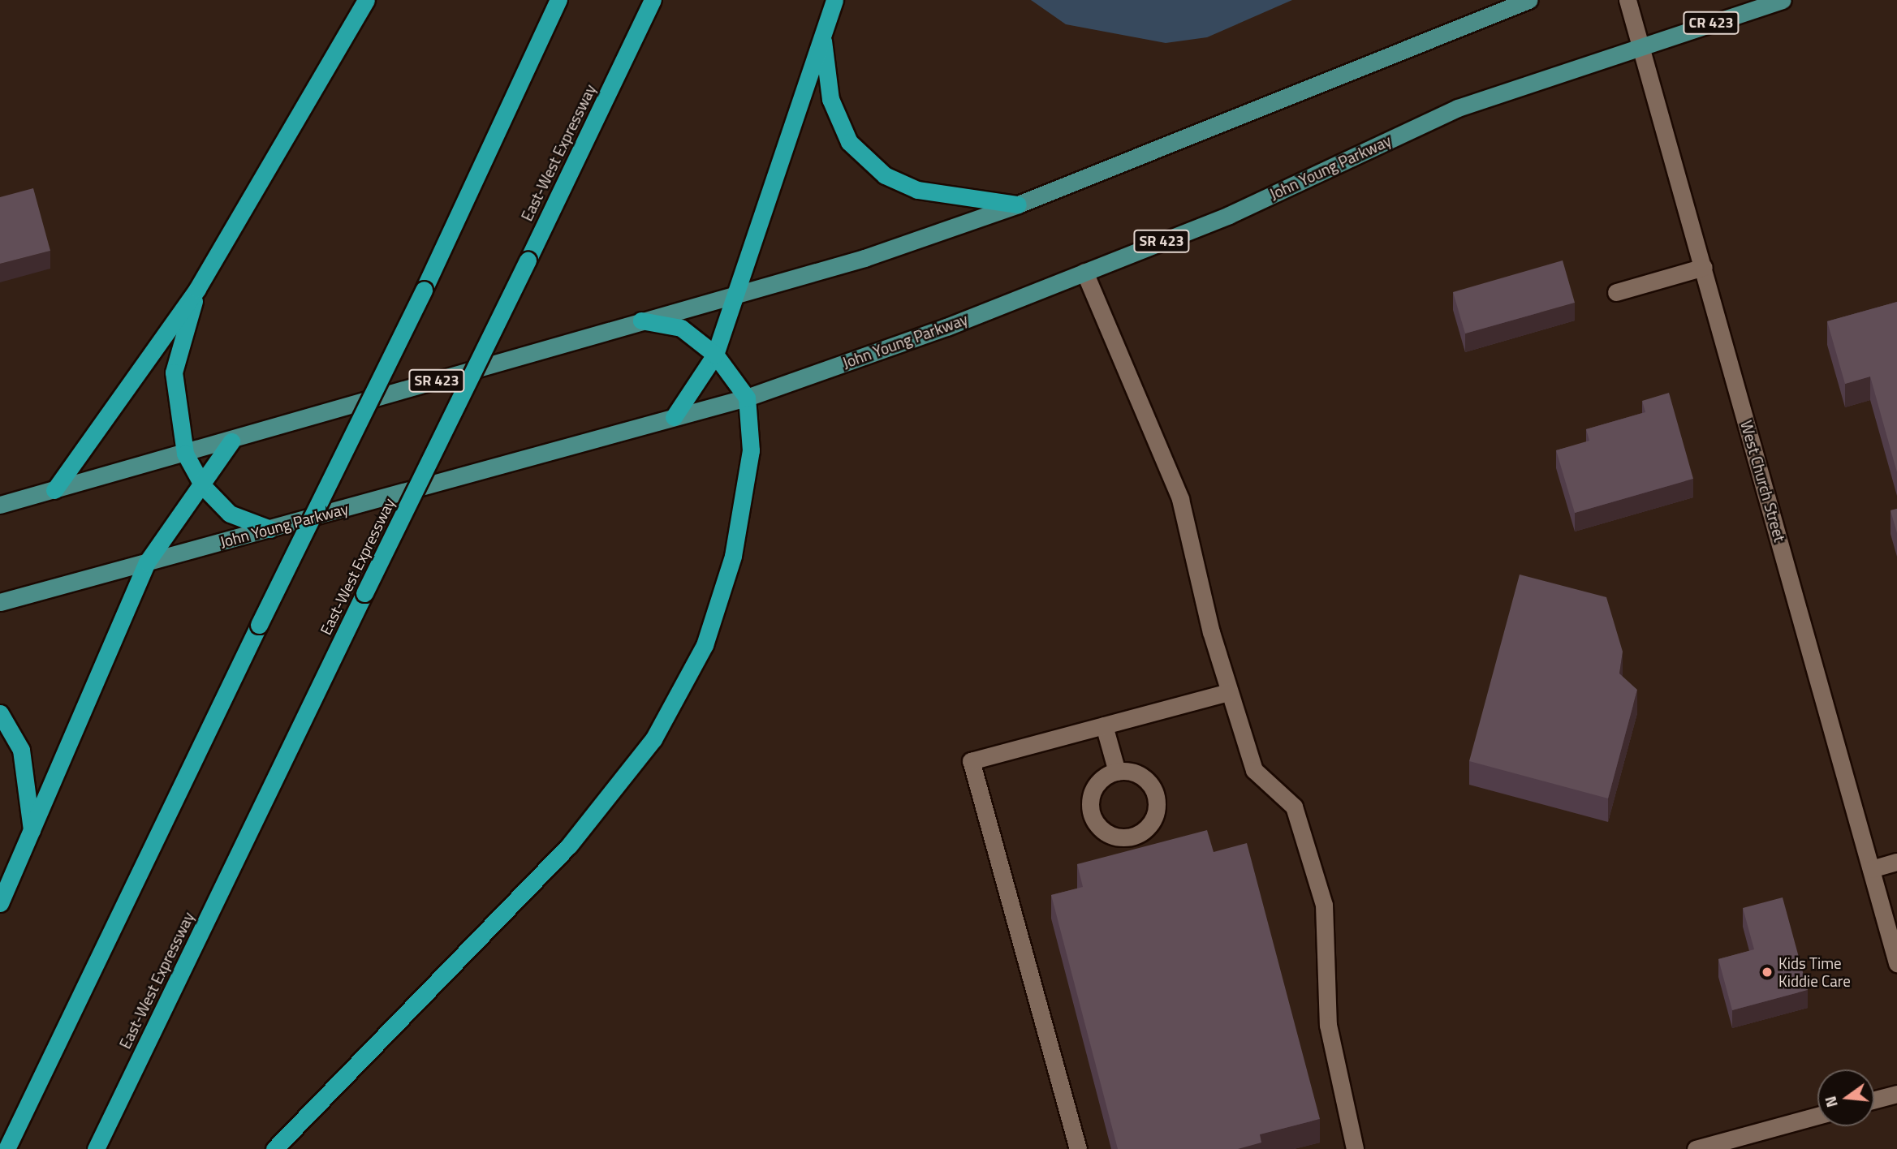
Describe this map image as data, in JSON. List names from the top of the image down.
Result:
{
  "streets": {
    "highway": ["East-West Expressway"],
    "main road": ["CR 423", "John Young Parkway", "SR 423"],
    "street": ["West Church Street"]
  },
  "crossings": [
    ["John Young Parkway", "West Church Street"]
  ],
  "places": ["Kids Time Kiddie Care"],
  "north": "left"
}
